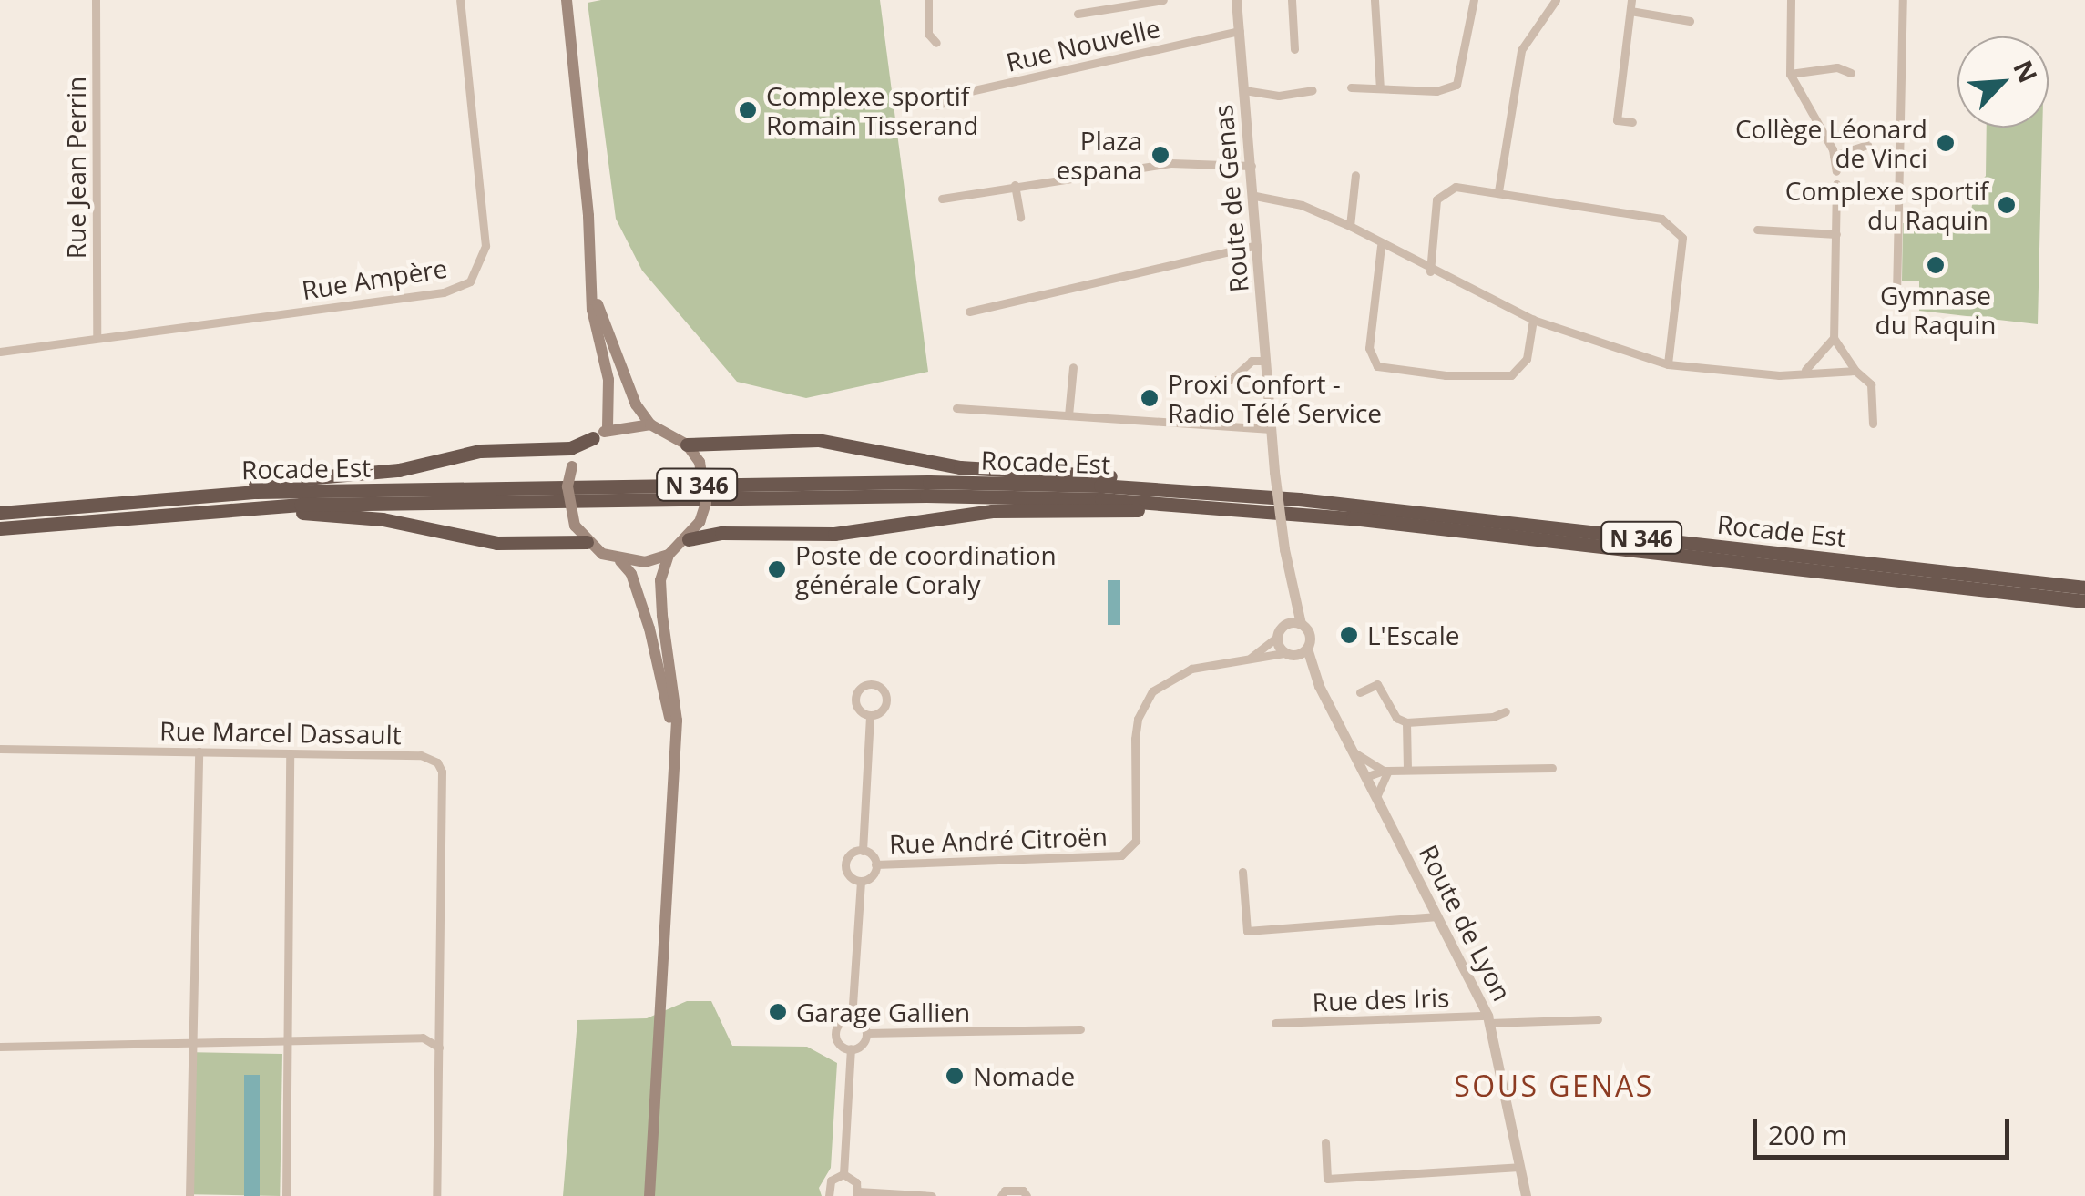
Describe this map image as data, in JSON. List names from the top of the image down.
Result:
{
  "streets": {
    "highway": ["Rocade Est", "N 346"],
    "street": [
      "Rue Nouvelle",
      "Rue Jean Perrin",
      "Route de Genas",
      "Rue Ampère",
      "Rue Marcel Dassault",
      "Rue André Citroën",
      "Route de Lyon",
      "Rue des Iris"
    ]
  },
  "crossings": [
    ["Rue Nouvelle", "Route de Genas"],
    ["Rue Jean Perrin", "Rue Ampère"],
    ["Rue André Citroën", "Route de Lyon"],
    ["Route de Lyon", "Rue des Iris"]
  ],
  "districts": ["SOUS GENAS"],
  "places": [
    "Complexe sportif Romain Tisserand",
    "Collège Léonard de Vinci",
    "Plaza espana",
    "Complexe sportif du Raquin",
    "Gymnase du Raquin",
    "Proxi Confort - Radio Télé Service",
    "Poste de coordination générale Coraly",
    "L'Escale",
    "Garage Gallien",
    "Nomade"
  ],
  "scale_bar": "200 m",
  "north": "top right"
}
